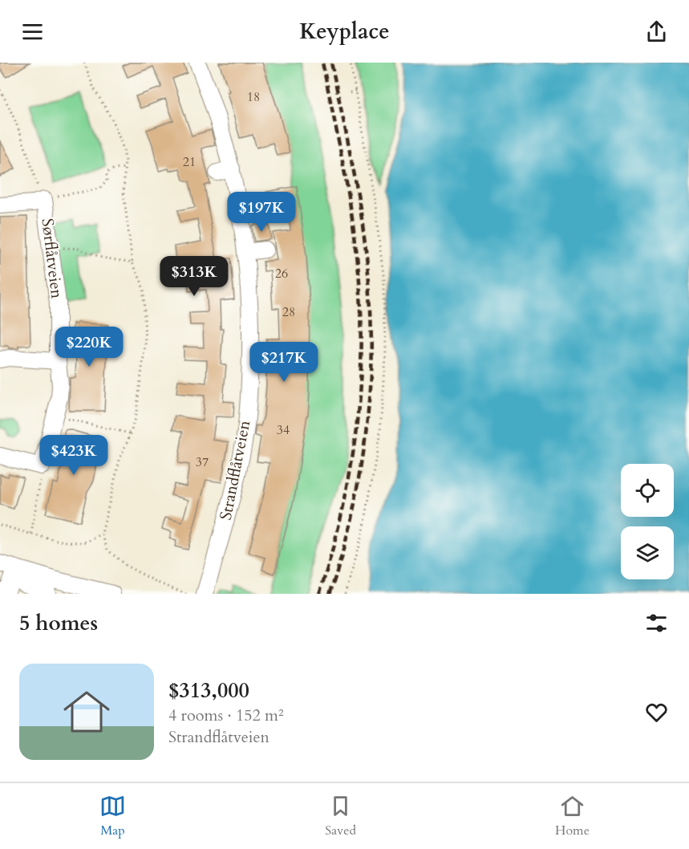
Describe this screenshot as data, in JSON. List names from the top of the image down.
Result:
{
  "streets": {
    "street": ["Sørflåtveien", "Strandflåtveien"]
  },
  "house_numbers": [
    "18",
    "21",
    "26",
    "28",
    "34",
    "37"
  ],
  "page": {
    "header": "Keyplace",
    "price": [
      "$197K",
      "$313K",
      "$220K",
      "$217K",
      "$423K"
    ],
    "heading": "5 homes",
    "list": [
      {
        "name": "$313,000",
        "note": "4 rooms · 152 m² · Strandflåtveien"
      }
    ],
    "tabs": ["Map", "Saved", "Home"]
  }
}
